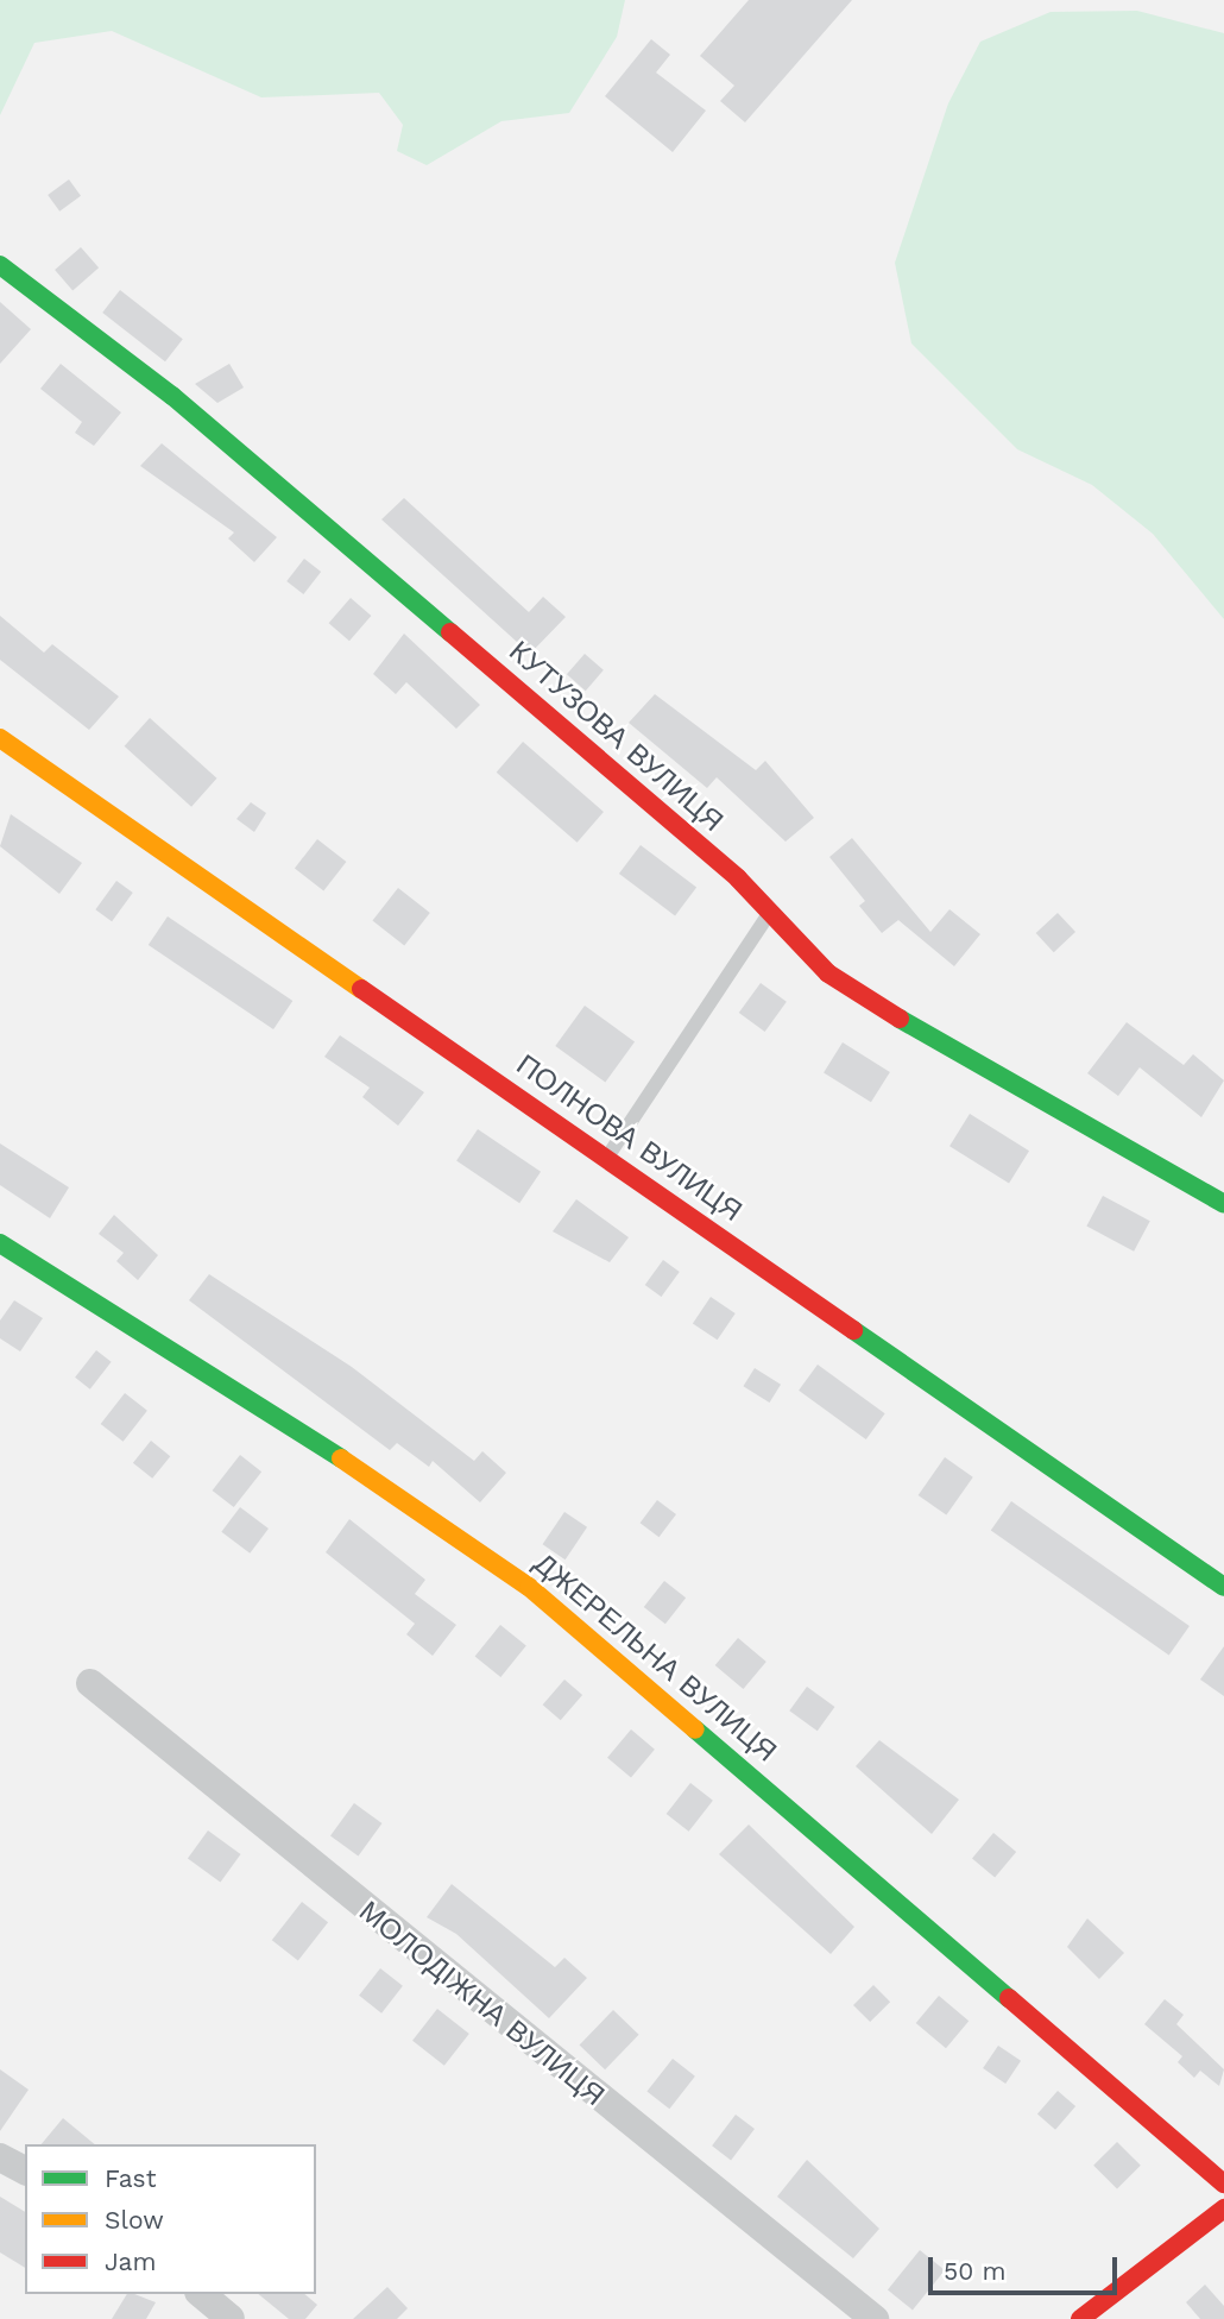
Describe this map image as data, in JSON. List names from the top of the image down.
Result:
{
  "streets": {
    "street": [
      "КУТУЗОВА ВУЛИЦЯ",
      "ПОЛНОВА ВУЛИЦЯ",
      "ДЖЕРЕЛЬНА ВУЛИЦЯ",
      "МОЛОДІЖНА ВУЛИЦЯ"
    ]
  },
  "legend": ["Fast", "Slow", "Jam"],
  "scale_bar": "50 m"
}
